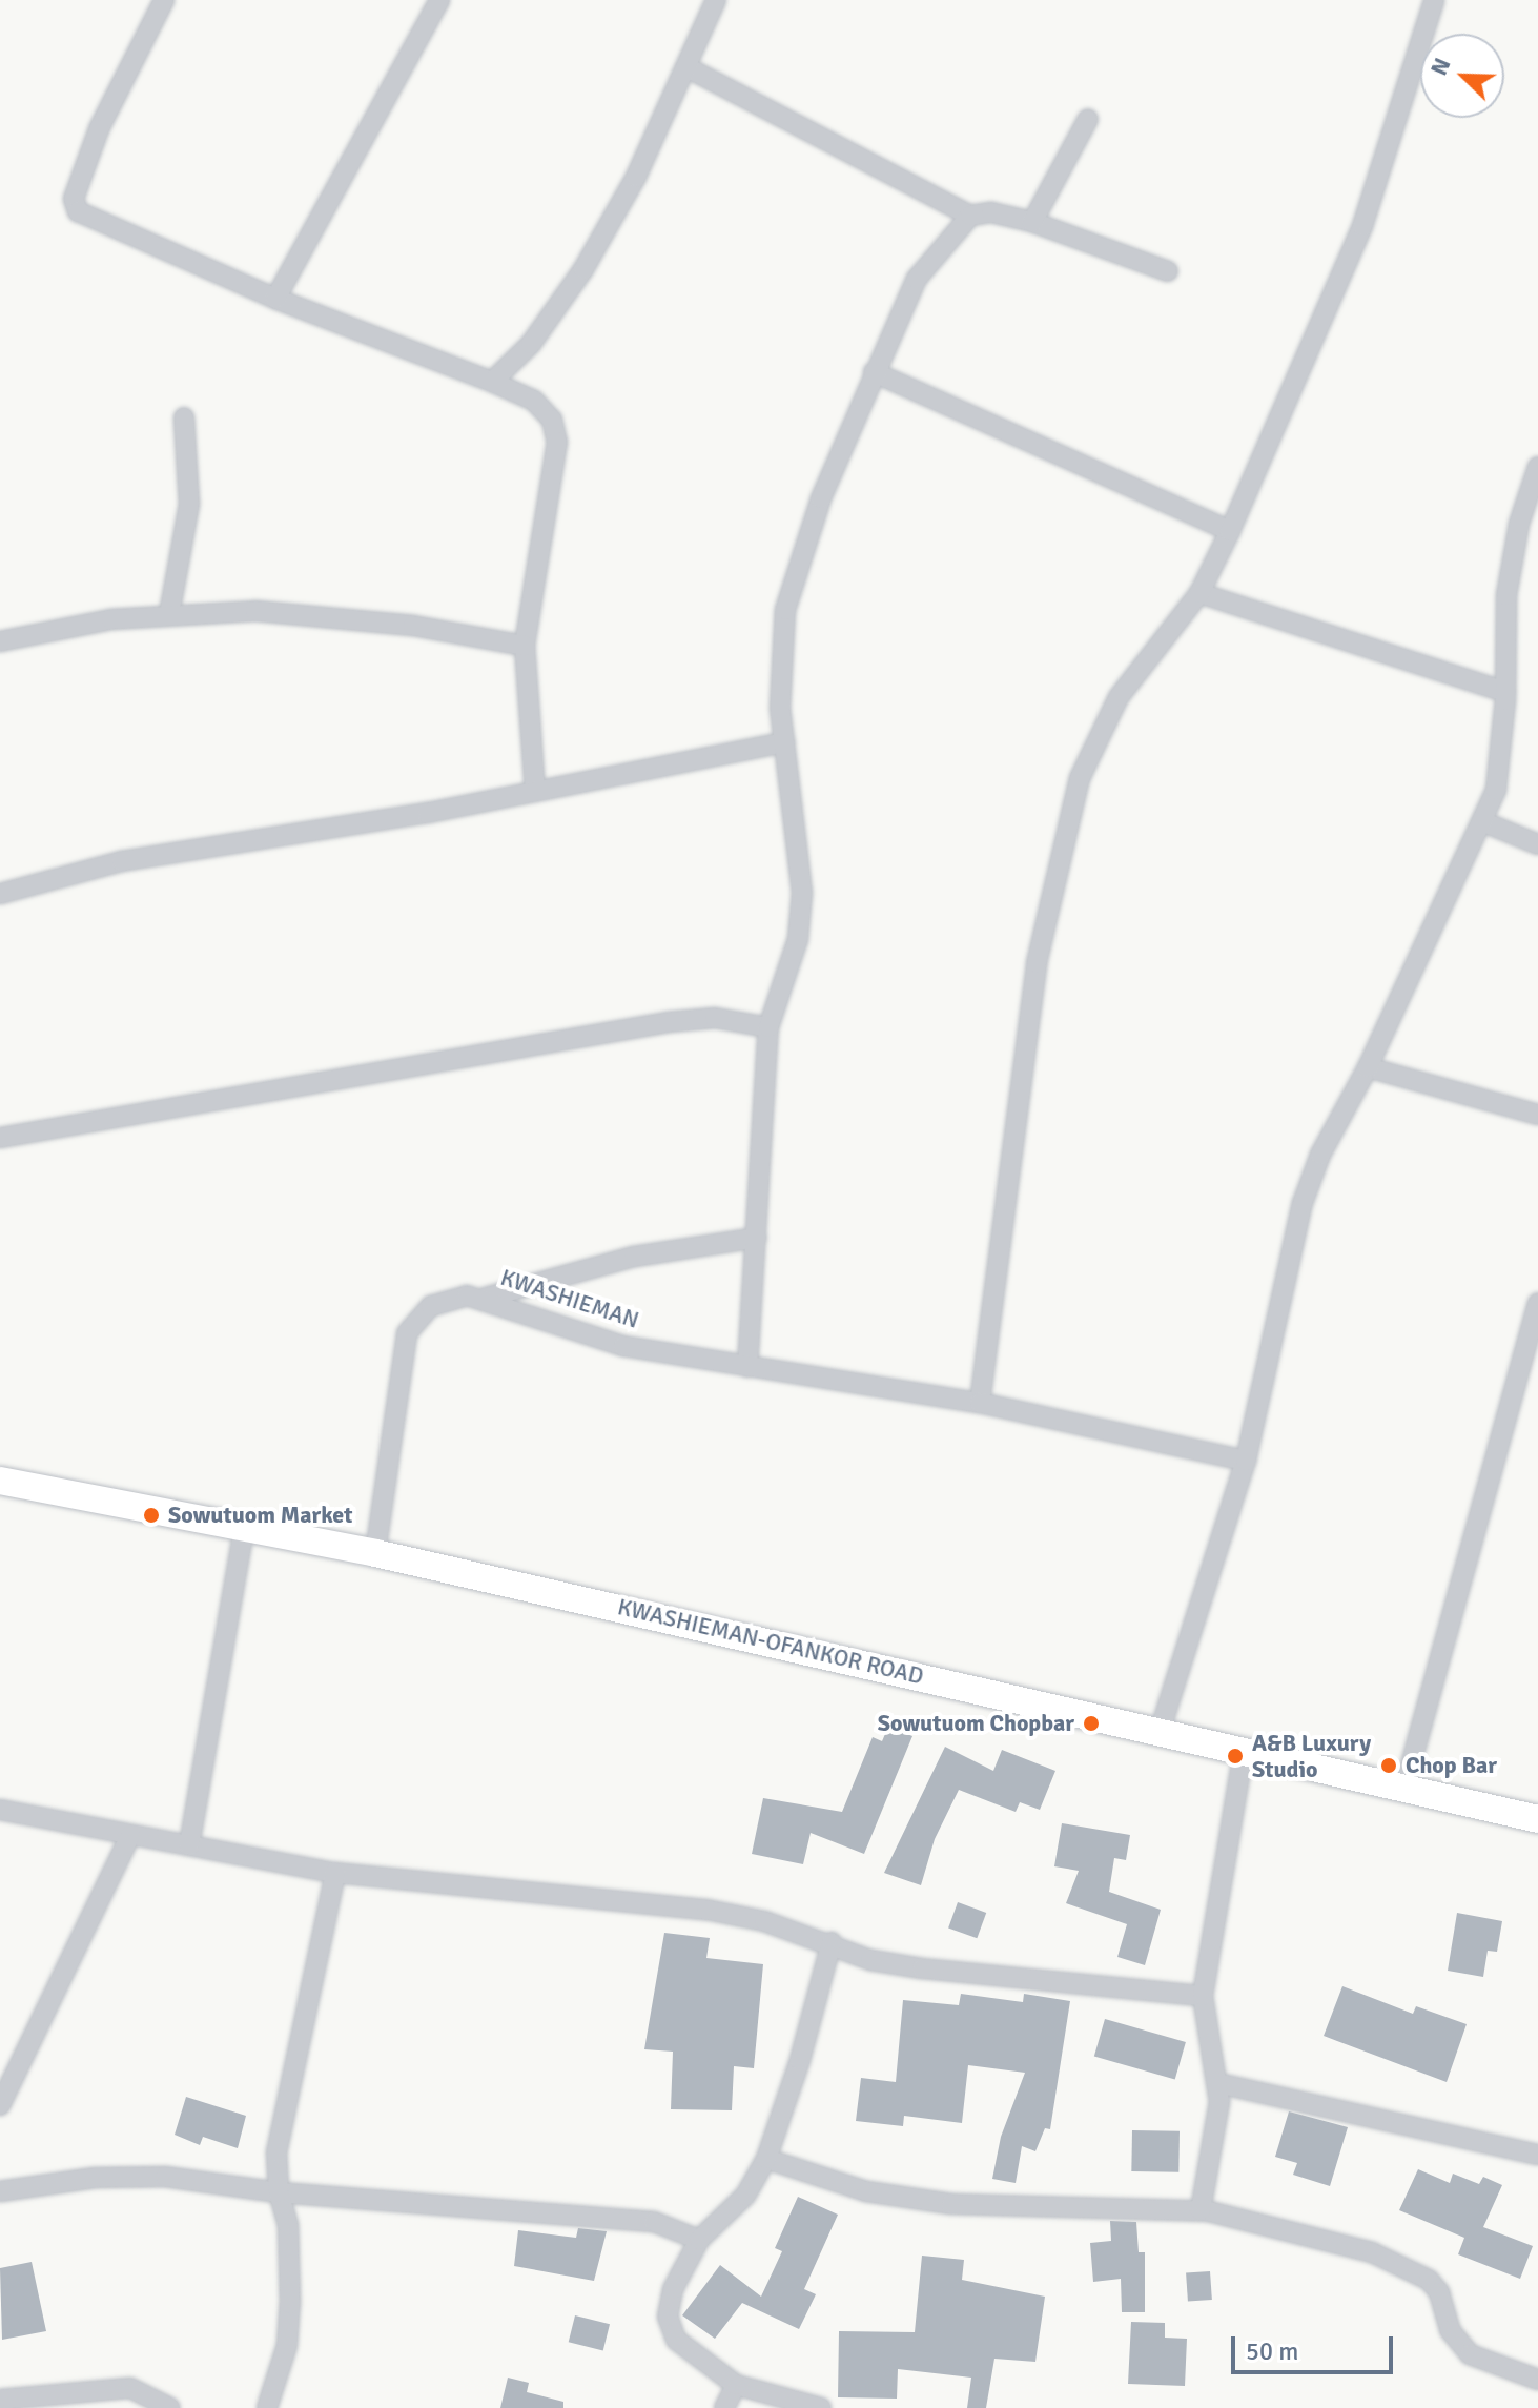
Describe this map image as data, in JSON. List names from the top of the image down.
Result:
{
  "streets": {
    "main road": ["KWASHIEMAN-OFANKOR ROAD"],
    "street": ["KWASHIEMAN"]
  },
  "crossings": [
    ["KWASHIEMAN", "KWASHIEMAN-OFANKOR ROAD"]
  ],
  "places": [
    "Sowutuom Market",
    "Sowutuom Chopbar",
    "A&B Luxury Studio",
    "Chop Bar"
  ],
  "scale_bar": "50 m",
  "north": "top left"
}
